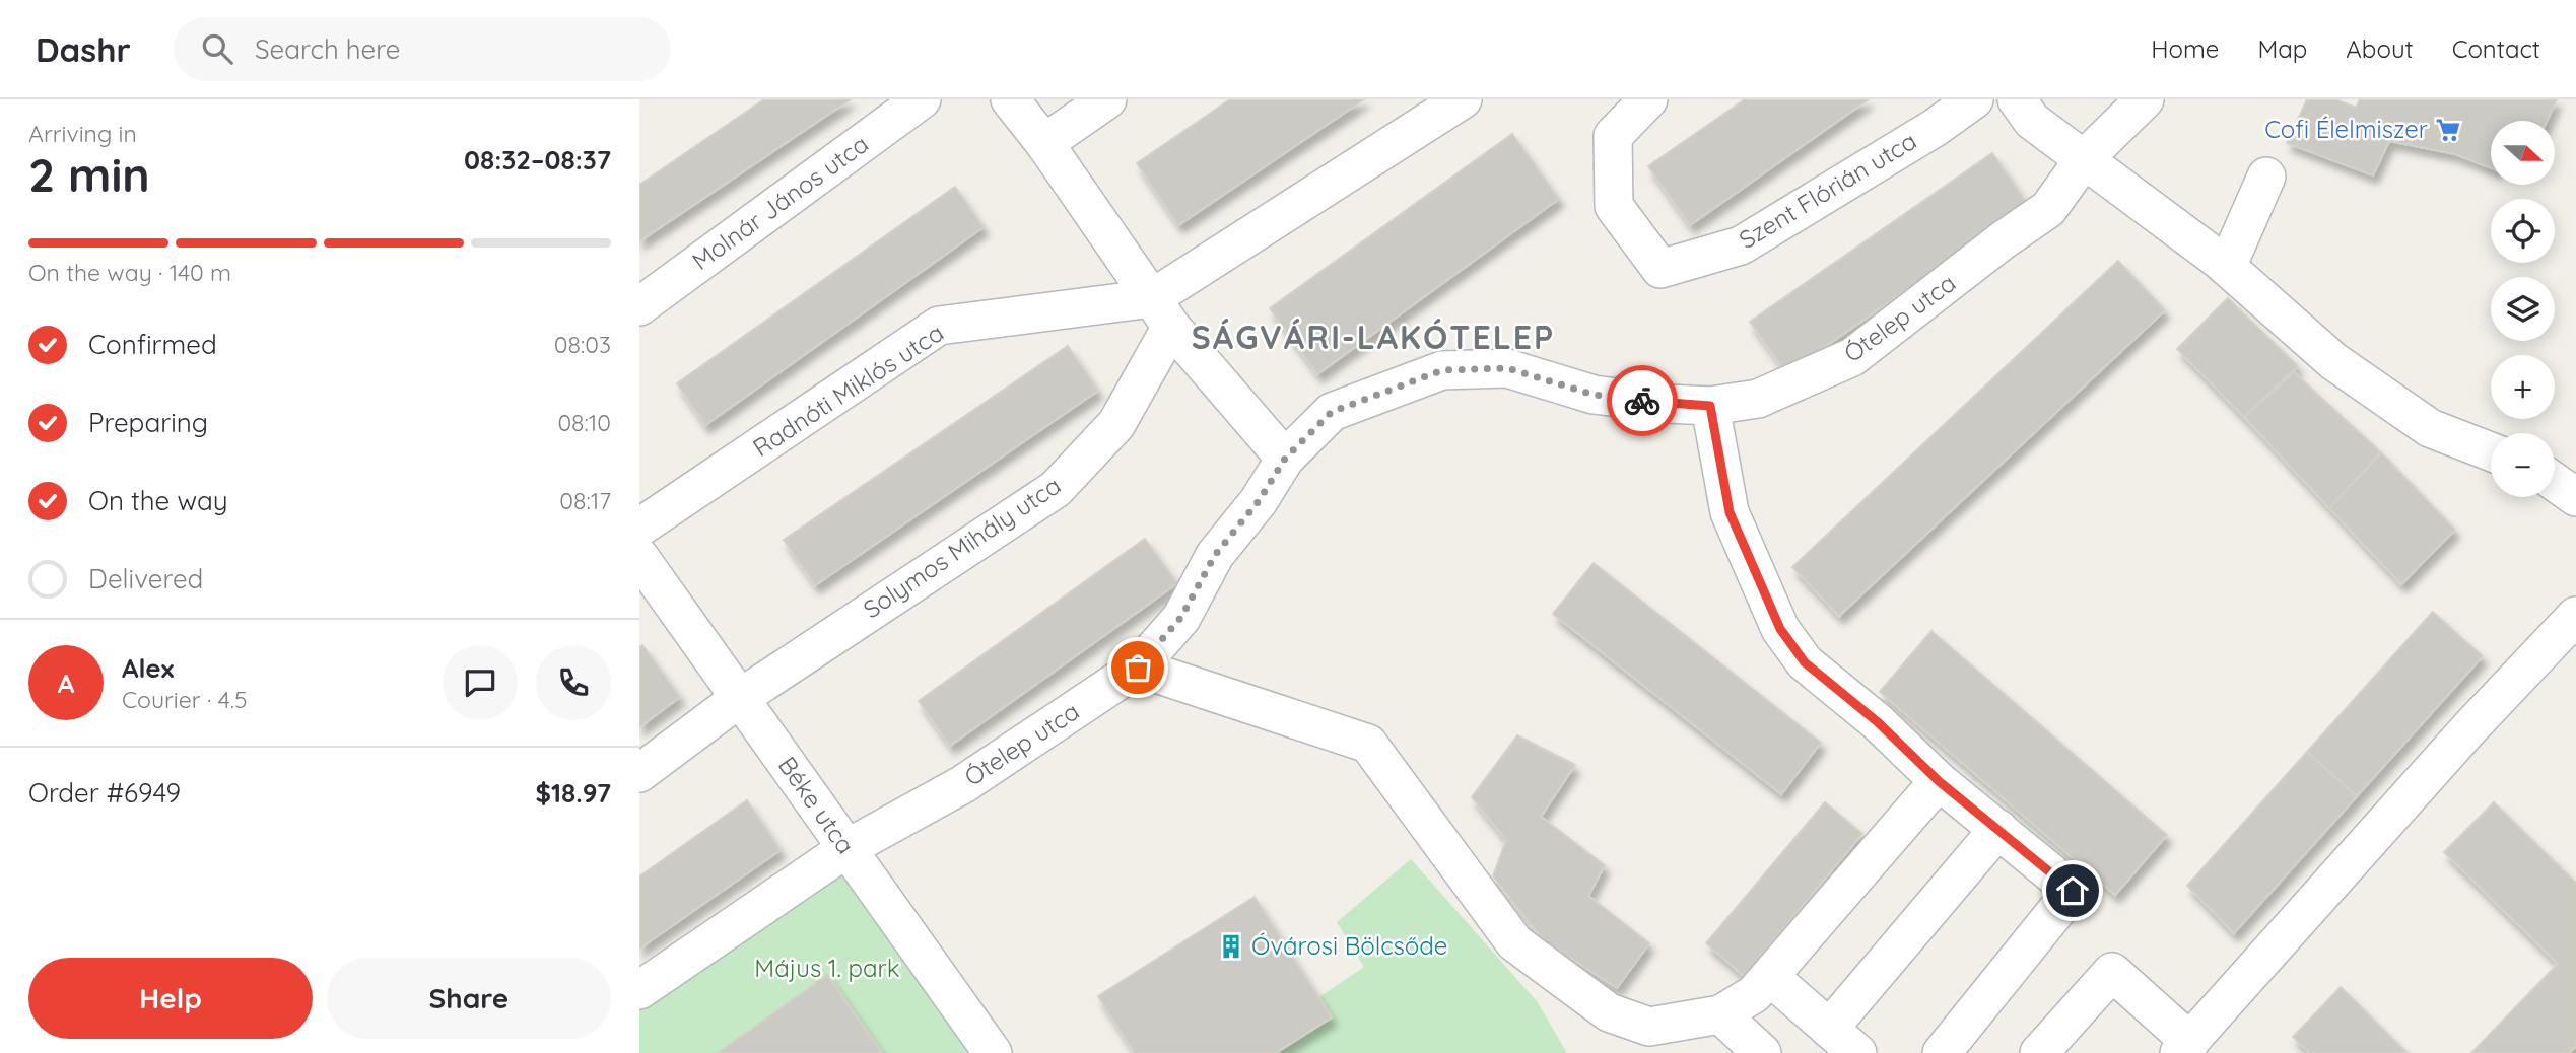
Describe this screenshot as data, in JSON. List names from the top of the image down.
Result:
{
  "streets": {
    "street": [
      "Szent Flórián utca",
      "Molnár János utca",
      "Ótelep utca",
      "Radnóti Miklós utca",
      "Solymos Mihály utca",
      "Béke utca"
    ]
  },
  "crossings": [
    ["Ótelep utca", "Béke utca"],
    ["Radnóti Miklós utca", "Solymos Mihály utca"],
    ["Solymos Mihály utca", "Béke utca"]
  ],
  "districts": ["SÁGVÁRI-LAKÓTELEP"],
  "parks": ["Május 1. park"],
  "places": {
    "supermarket": ["Cofi Élelmiszer"],
    "building": ["Óvárosi Bölcsőde"]
  },
  "north": "right",
  "page": {
    "header": "Dashr",
    "search": "Search here",
    "nav": [
      "Home",
      "Map",
      "About",
      "Contact"
    ],
    "heading": ["2 min", "Arriving in", "08:32–08:37"],
    "panel": [
      "Alex",
      "Courier · 4.5",
      "Order #6949",
      "$18.97"
    ],
    "map_buttons": ["+", "−"],
    "bar": "On the way · 140 m",
    "list": [
      ["Confirmed", "08:03"],
      ["Preparing", "08:10"],
      ["On the way", "08:17"],
      "Delivered"
    ],
    "round": "A",
    "buttons": ["Help", "Share"]
  }
}
